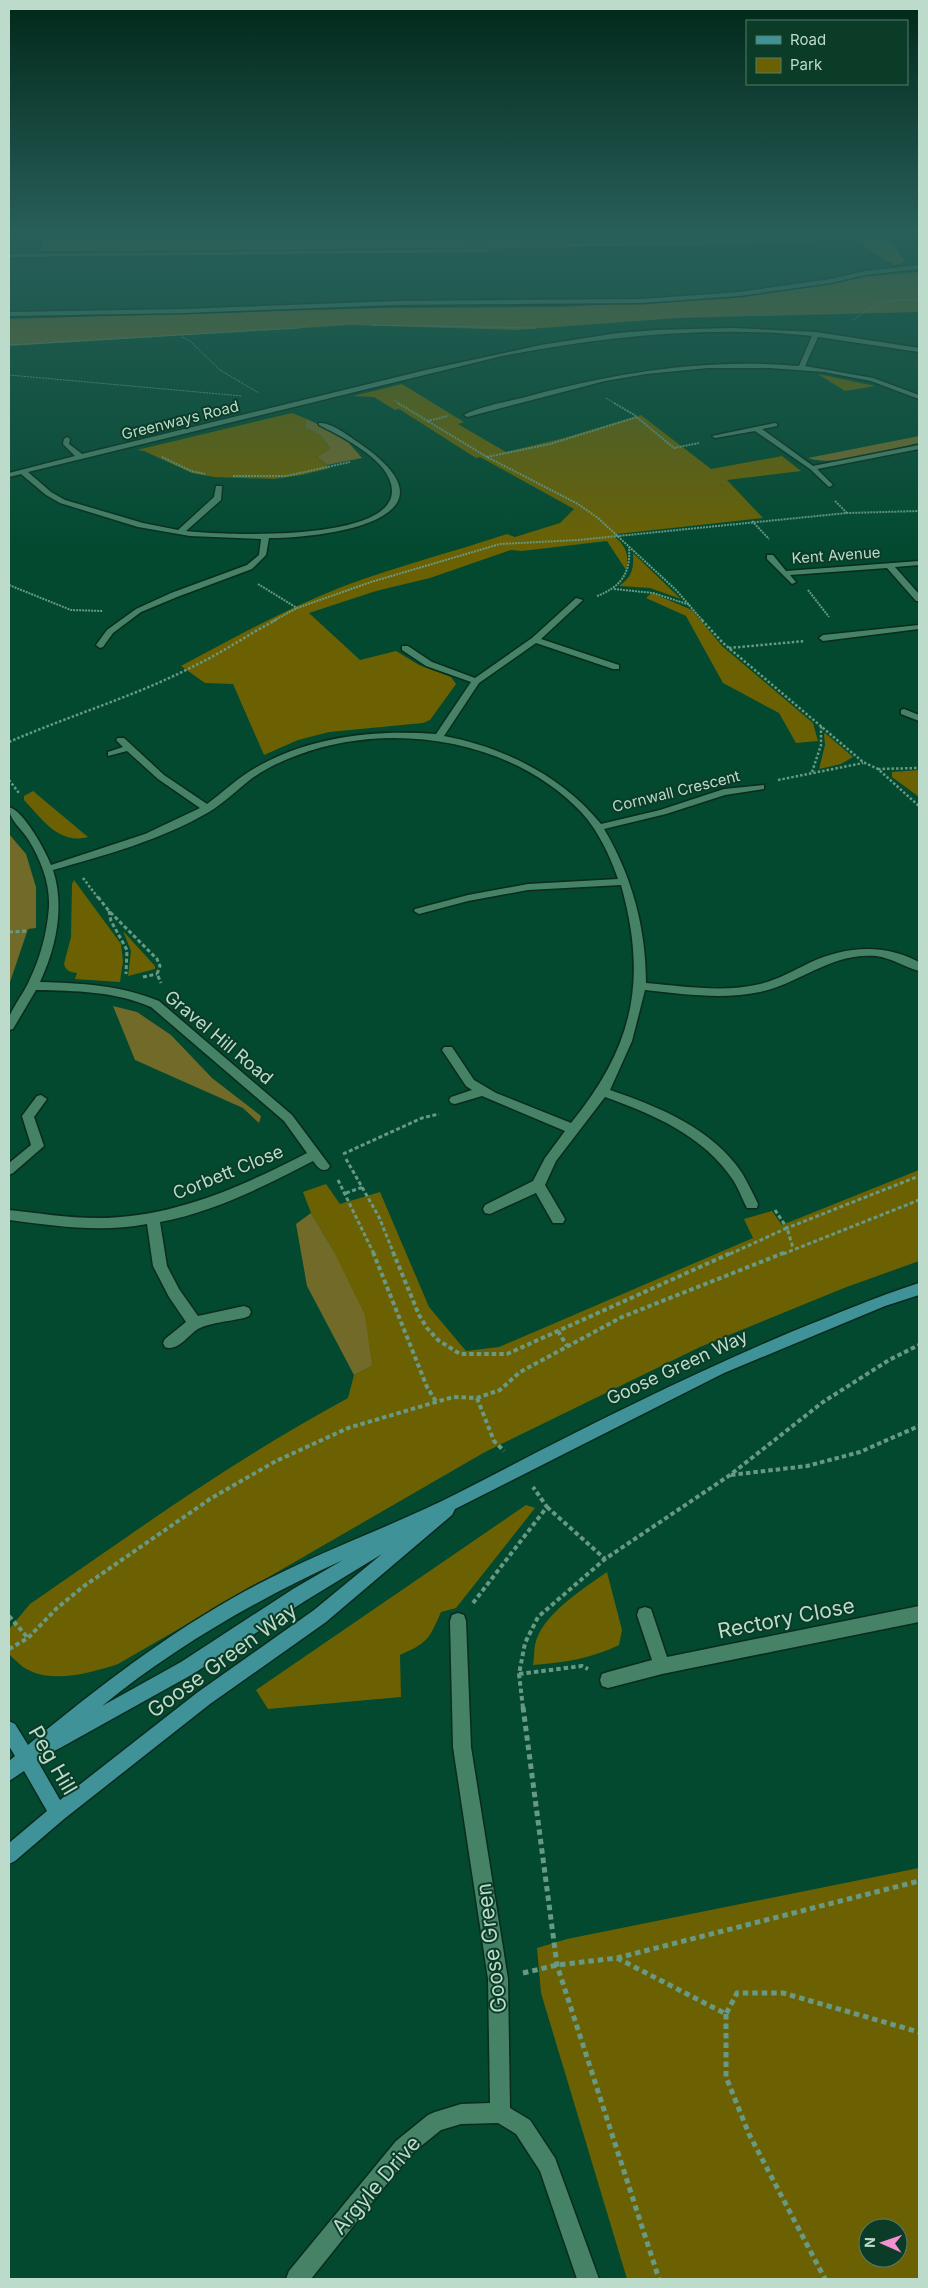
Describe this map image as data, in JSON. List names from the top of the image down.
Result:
{
  "streets": {
    "main road": ["Goose Green Way", "Peg Hill"],
    "street": [
      "Greenways Road",
      "Kent Avenue",
      "Cornwall Crescent",
      "Gravel Hill Road",
      "Corbett Close",
      "Rectory Close",
      "Goose Green",
      "Argyle Drive"
    ]
  },
  "crossings": [
    ["Gravel Hill Road", "Corbett Close"],
    ["Goose Green Way", "Peg Hill"],
    ["Goose Green", "Argyle Drive"]
  ],
  "legend": ["Road", "Park"],
  "north": "left"
}
